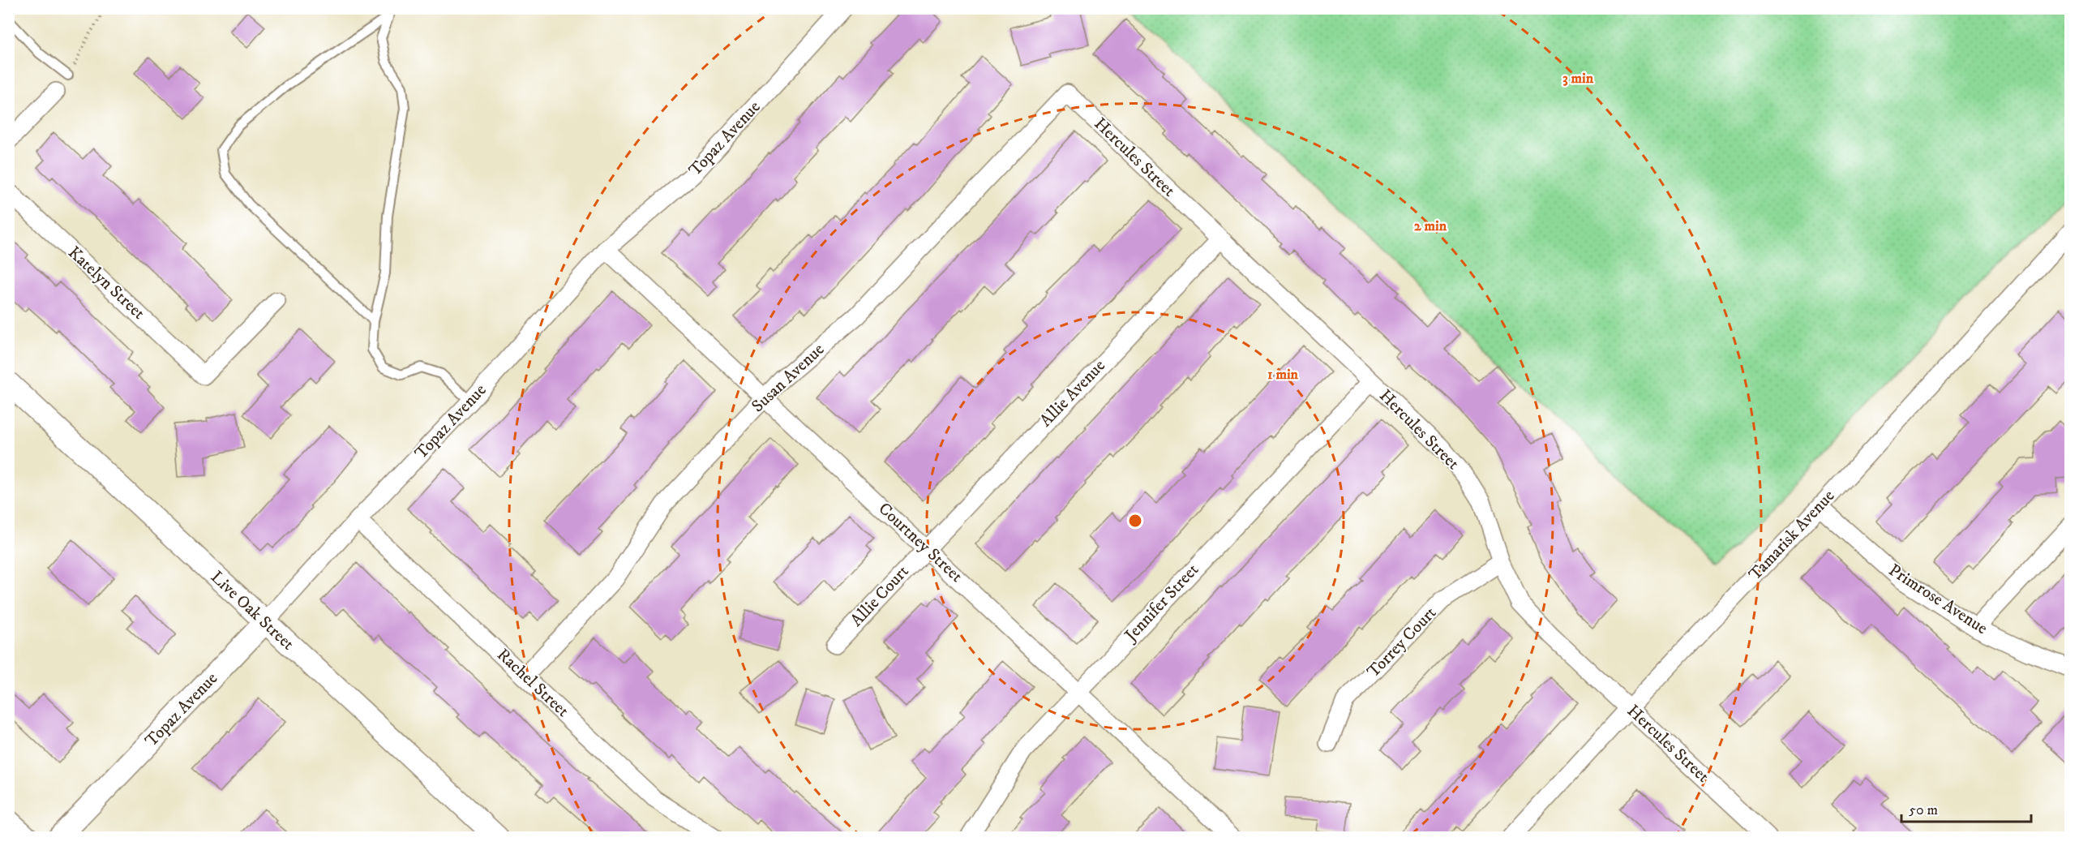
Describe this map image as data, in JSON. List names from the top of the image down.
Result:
{
  "streets": {
    "street": [
      "Topaz Avenue",
      "Hercules Street",
      "Katelyn Street",
      "Susan Avenue",
      "Allie Avenue",
      "Tamarisk Avenue",
      "Courtney Street",
      "Allie Court",
      "Primrose Avenue",
      "Jennifer Street",
      "Live Oak Street",
      "Torrey Court",
      "Rachel Street"
    ]
  },
  "crossings": [
    ["Topaz Avenue", "Courtney Street"],
    ["Topaz Avenue", "Live Oak Street"],
    ["Topaz Avenue", "Rachel Street"],
    ["Hercules Street", "Susan Avenue"],
    ["Hercules Street", "Allie Avenue"],
    ["Hercules Street", "Tamarisk Avenue"],
    ["Hercules Street", "Jennifer Street"],
    ["Hercules Street", "Torrey Court"],
    ["Susan Avenue", "Courtney Street"],
    ["Susan Avenue", "Rachel Street"],
    ["Allie Avenue", "Courtney Street"],
    ["Allie Avenue", "Allie Court"],
    ["Tamarisk Avenue", "Primrose Avenue"],
    ["Courtney Street", "Allie Court"],
    ["Courtney Street", "Jennifer Street"]
  ],
  "scale_bar": "50 m",
  "rings": ["3 min", "2 min", "1 min"]
}
